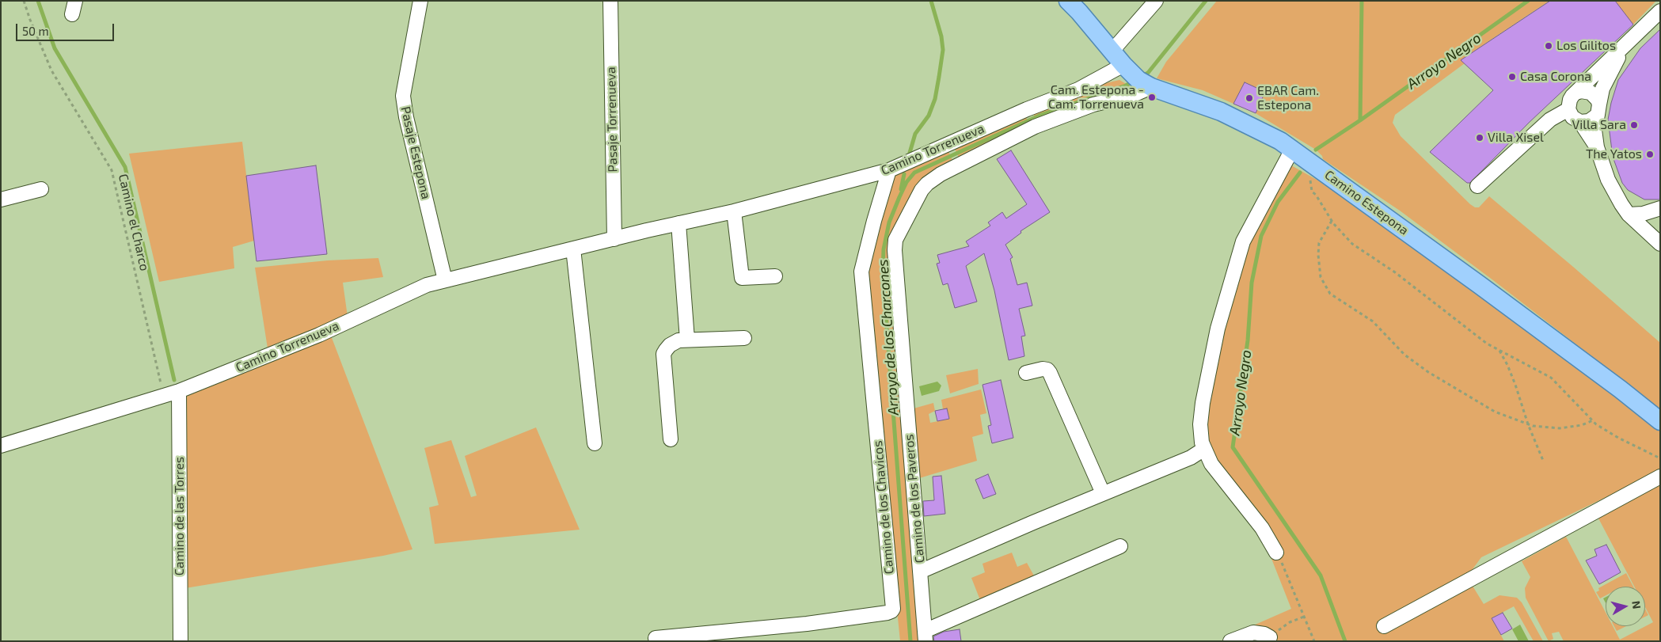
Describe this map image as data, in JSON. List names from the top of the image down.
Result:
{
  "streets": {
    "main road": ["Camino Estepona"],
    "street": [
      "Pasaje Torrenueva",
      "Camino Torrenueva",
      "Pasaje Estepona",
      "Camino de los Paveros",
      "Camino de los Chavicos",
      "Camino de las Torres"
    ],
    "path": ["Camino el Charco"]
  },
  "crossings": [
    ["Pasaje Torrenueva", "Camino Torrenueva"],
    ["Camino Torrenueva", "Pasaje Estepona"],
    ["Camino Torrenueva", "Camino Estepona"],
    ["Camino Torrenueva", "Camino el Charco"],
    ["Camino Torrenueva", "Camino de los Paveros"],
    ["Camino Torrenueva", "Camino de los Chavicos"],
    ["Camino Torrenueva", "Camino de las Torres"],
    ["Camino Estepona", "Camino de los Paveros"]
  ],
  "water": ["Arroyo Negro", "Arroyo de los Charcones"],
  "places": [
    "Los Gilitos",
    "Casa Corona",
    "Cam. Estepona - Cam. Torrenueva",
    "EBAR Cam. Estepona",
    "Villa Sara",
    "Villa Xisel",
    "The Yatos"
  ],
  "scale_bar": "50 m",
  "north": "right"
}
